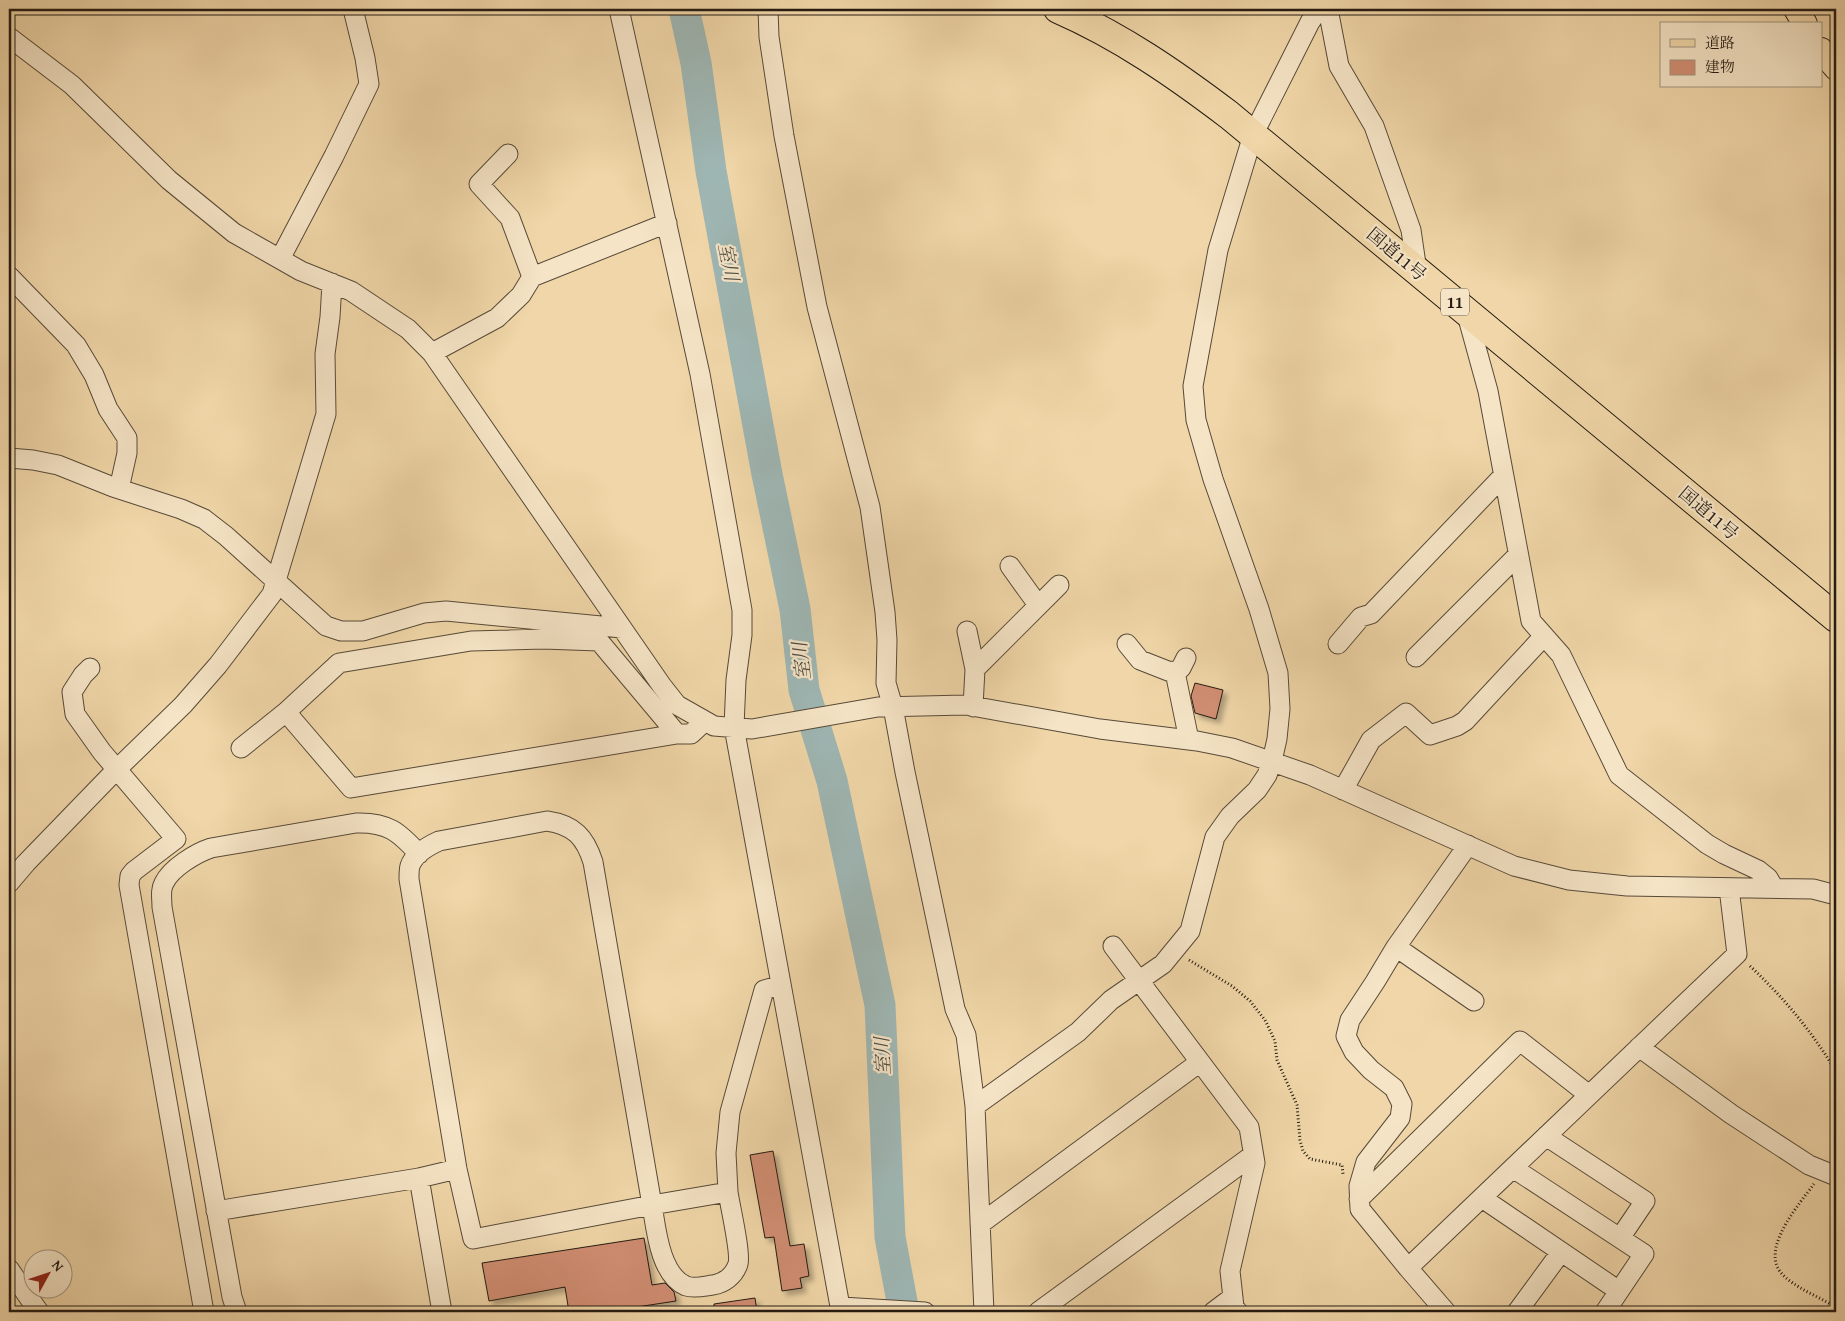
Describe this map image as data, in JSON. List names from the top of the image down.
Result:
{
  "streets": {
    "highway": ["国道11号", "11"]
  },
  "water": ["室川"],
  "legend": ["道路", "建物"],
  "north": "top right"
}
